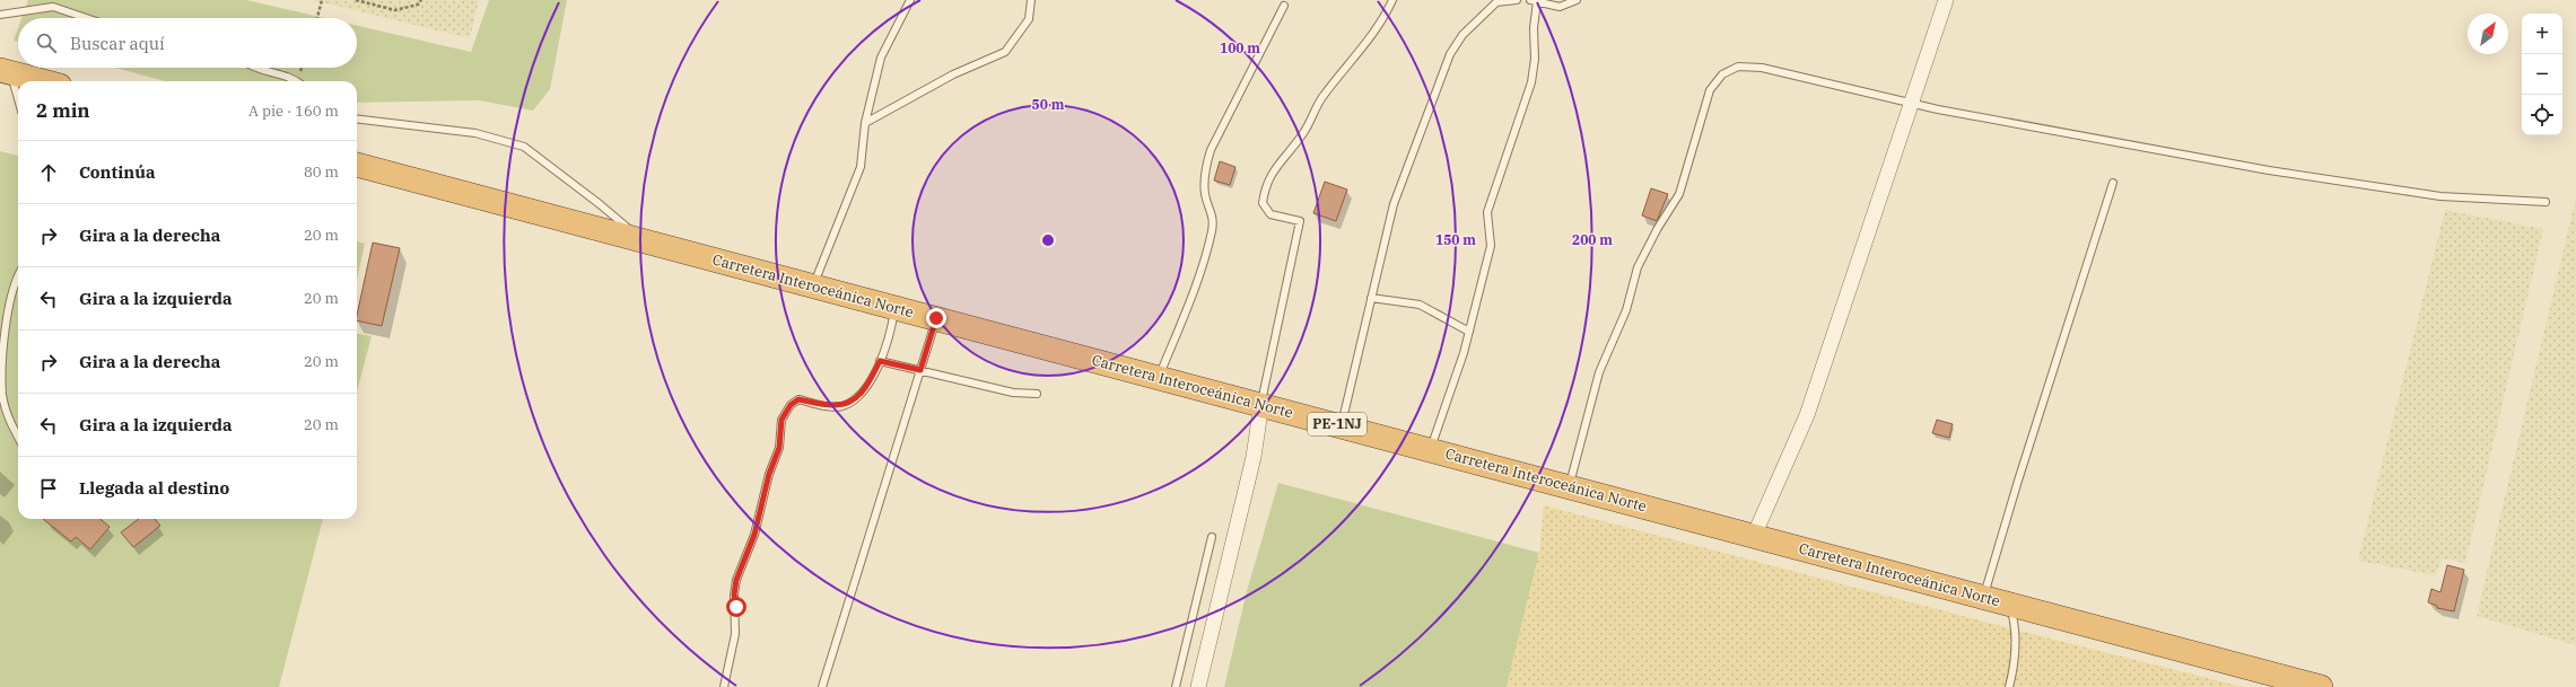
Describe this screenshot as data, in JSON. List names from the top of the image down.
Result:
{
  "streets": {
    "highway": ["Carretera Interoceánica Norte", "PE-1NJ"]
  },
  "north": "top right",
  "page": {
    "map_buttons": ["+", "−"],
    "search": "Buscar aquí",
    "heading": ["2 min", "A pie · 160 m"],
    "list": [
      ["Continúa", "80 m"],
      ["Gira a la derecha", "20 m"],
      ["Gira a la izquierda", "20 m"],
      ["Gira a la derecha", "20 m"],
      ["Gira a la izquierda", "20 m"],
      "Llegada al destino"
    ]
  },
  "rings": [
    "100 m",
    "50 m",
    "150 m",
    "200 m"
  ]
}
